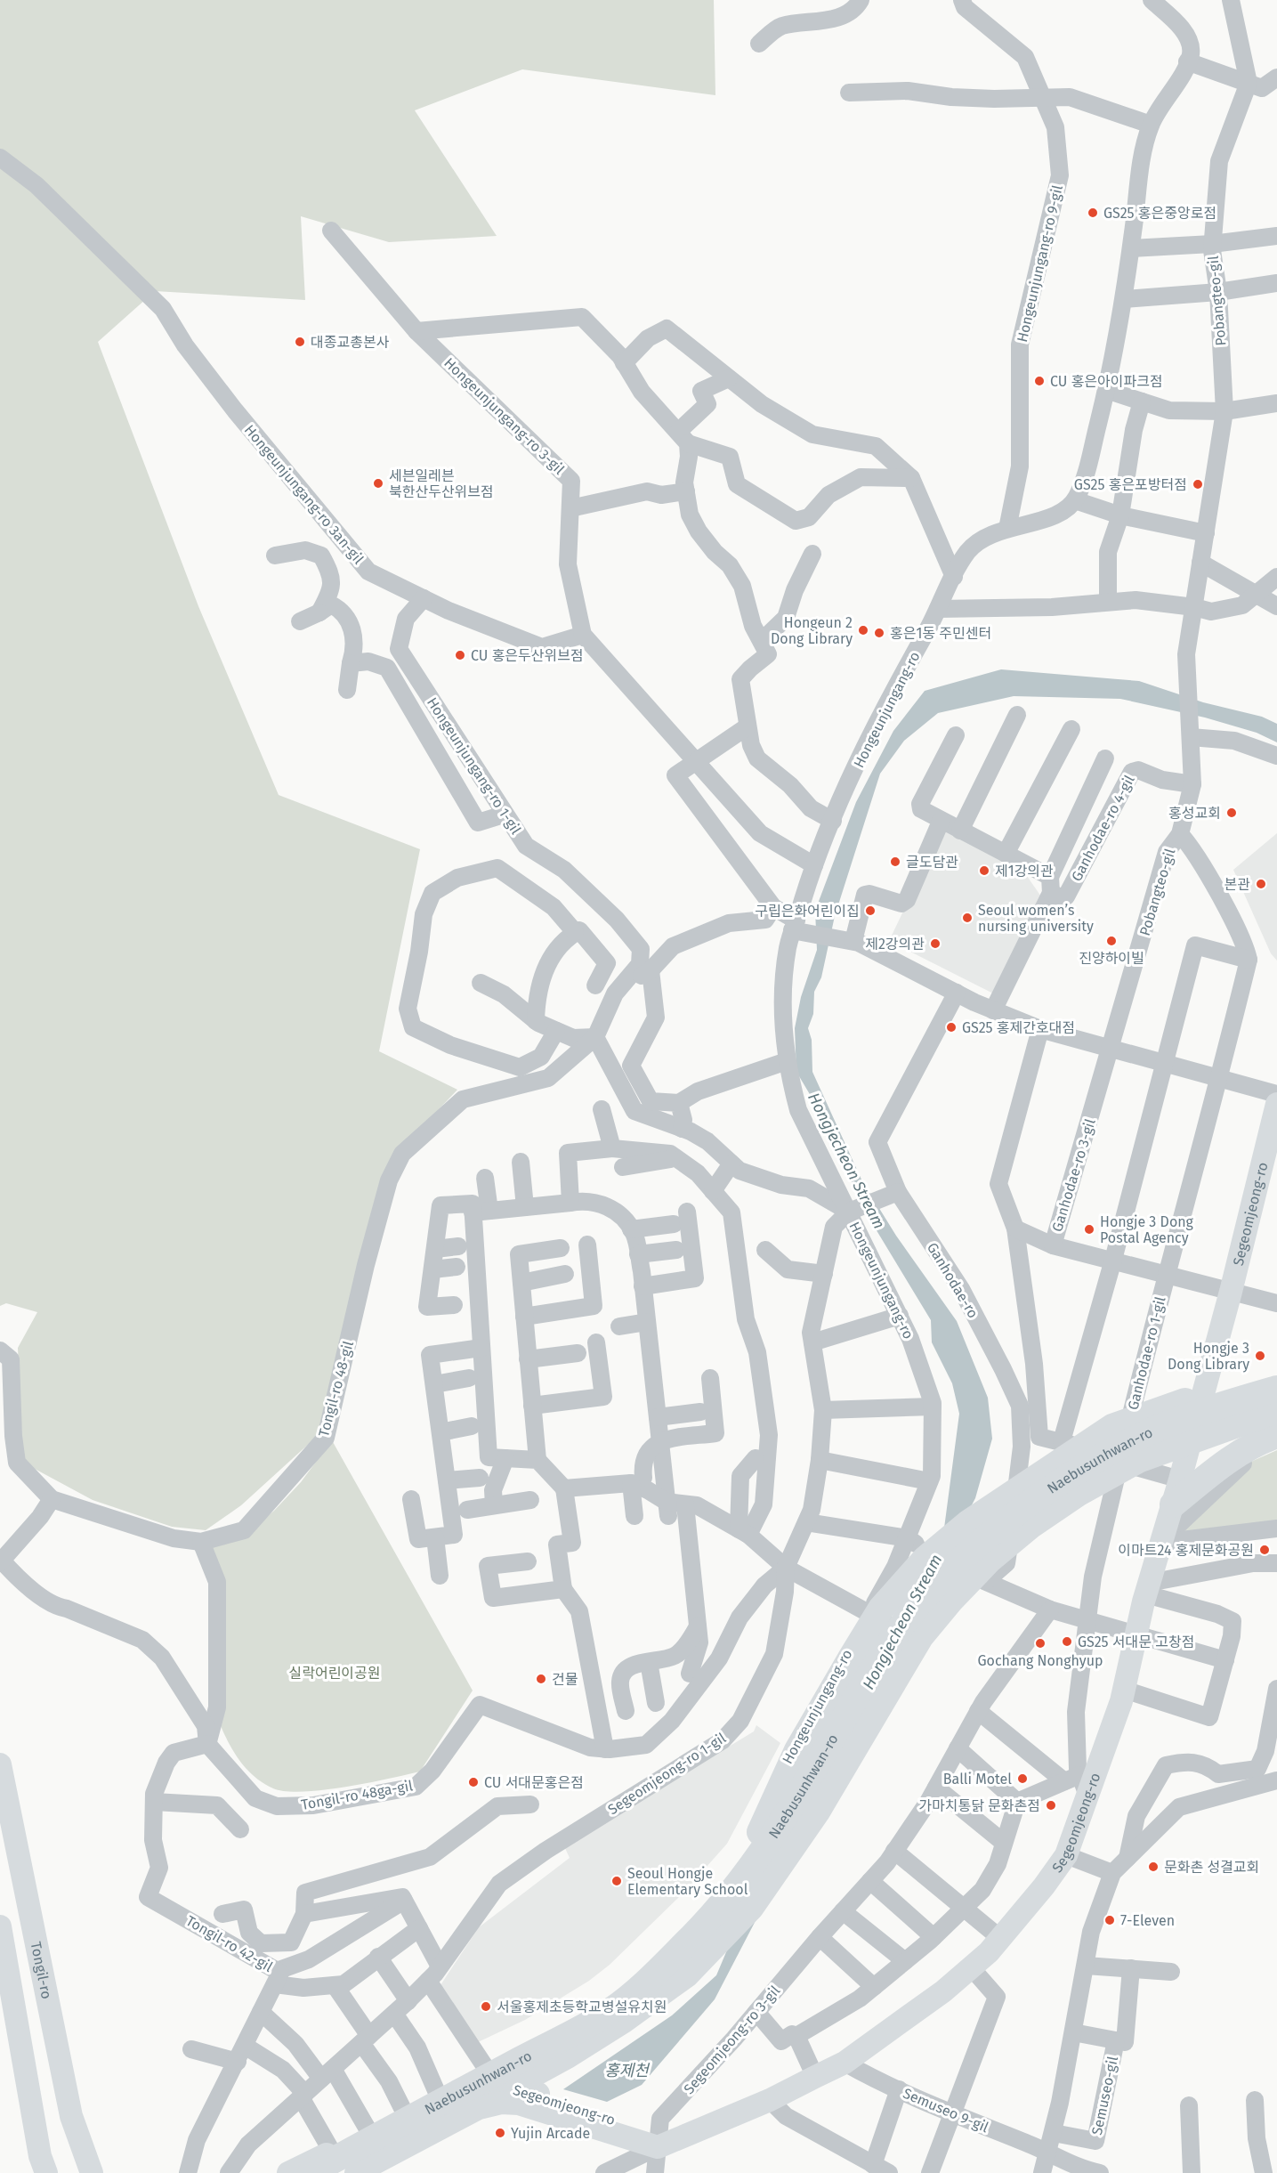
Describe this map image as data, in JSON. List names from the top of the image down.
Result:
{
  "streets": {
    "highway": ["Naebusunhwan-ro"],
    "main road": ["Segeomjeong-ro", "Tongil-ro"],
    "street": [
      "Hongeunjungang-ro 9-gil",
      "Pobangteo-gil",
      "Hongeunjungang-ro 3-gil",
      "Hongeunjungang-ro 3an-gil",
      "Hongeunjungang-ro",
      "Hongeunjungang-ro 1-gil",
      "Ganhodae-ro 4-gil",
      "Ganhodae-ro 3-gil",
      "Ganhodae-ro",
      "Ganhodae-ro 1-gil",
      "Tongil-ro 48-gil",
      "Segeomjeong-ro 1-gil",
      "Tongil-ro 48ga-gil",
      "Tongil-ro 42-gil",
      "Segeomjeong-ro 3-gil",
      "Semuseo-gil",
      "Semuseo 9-gil"
    ]
  },
  "crossings": [
    ["Hongeunjungang-ro 9-gil", "Hongeunjungang-ro"],
    ["Pobangteo-gil", "Ganhodae-ro 4-gil"],
    ["Pobangteo-gil", "Ganhodae-ro 3-gil"],
    ["Hongeunjungang-ro 3-gil", "Hongeunjungang-ro 3an-gil"],
    ["Hongeunjungang-ro 3an-gil", "Hongeunjungang-ro 1-gil"],
    ["Hongeunjungang-ro", "Segeomjeong-ro"],
    ["Hongeunjungang-ro", "Segeomjeong-ro 1-gil"],
    ["Hongeunjungang-ro 1-gil", "Tongil-ro 48-gil"],
    ["Segeomjeong-ro", "Naebusunhwan-ro"],
    ["Segeomjeong-ro", "Segeomjeong-ro 3-gil"],
    ["Segeomjeong-ro", "Semuseo 9-gil"],
    ["Segeomjeong-ro 1-gil", "Tongil-ro 48ga-gil"],
    ["Tongil-ro 48ga-gil", "Tongil-ro 42-gil"]
  ],
  "water": ["Hongjecheon Stream", "홍제천"],
  "parks": ["실락어린이공원"],
  "places": [
    "GS25 홍은중앙로점",
    "대종교총본사",
    "CU 홍은아이파크점",
    "세븐일레븐 북한산두산위브점",
    "GS25 홍은포방터점",
    "Hongeun 2 Dong Library",
    "홍은1동 주민센터",
    "CU 홍은두산위브점",
    "홍성교회",
    "글도담관",
    "제1강의관",
    "본관",
    "구립은화어린이집",
    "Seoul women’s nursing university",
    "진양하이빌",
    "제2강의관",
    "GS25 홍제간호대점",
    "Hongje 3 Dong Postal Agency",
    "Hongje 3 Dong Library",
    "이마트24 홍제문화공원",
    "GS25 서대문 고창점",
    "Gochang Nonghyup",
    "건물",
    "Balli Motel",
    "CU 서대문홍은점",
    "가마치통닭 문화촌점",
    "문화촌 성결교회",
    "Seoul Hongje Elementary School",
    "7-Eleven",
    "서울홍제초등학교병설유치원",
    "Yujin Arcade"
  ]
}
